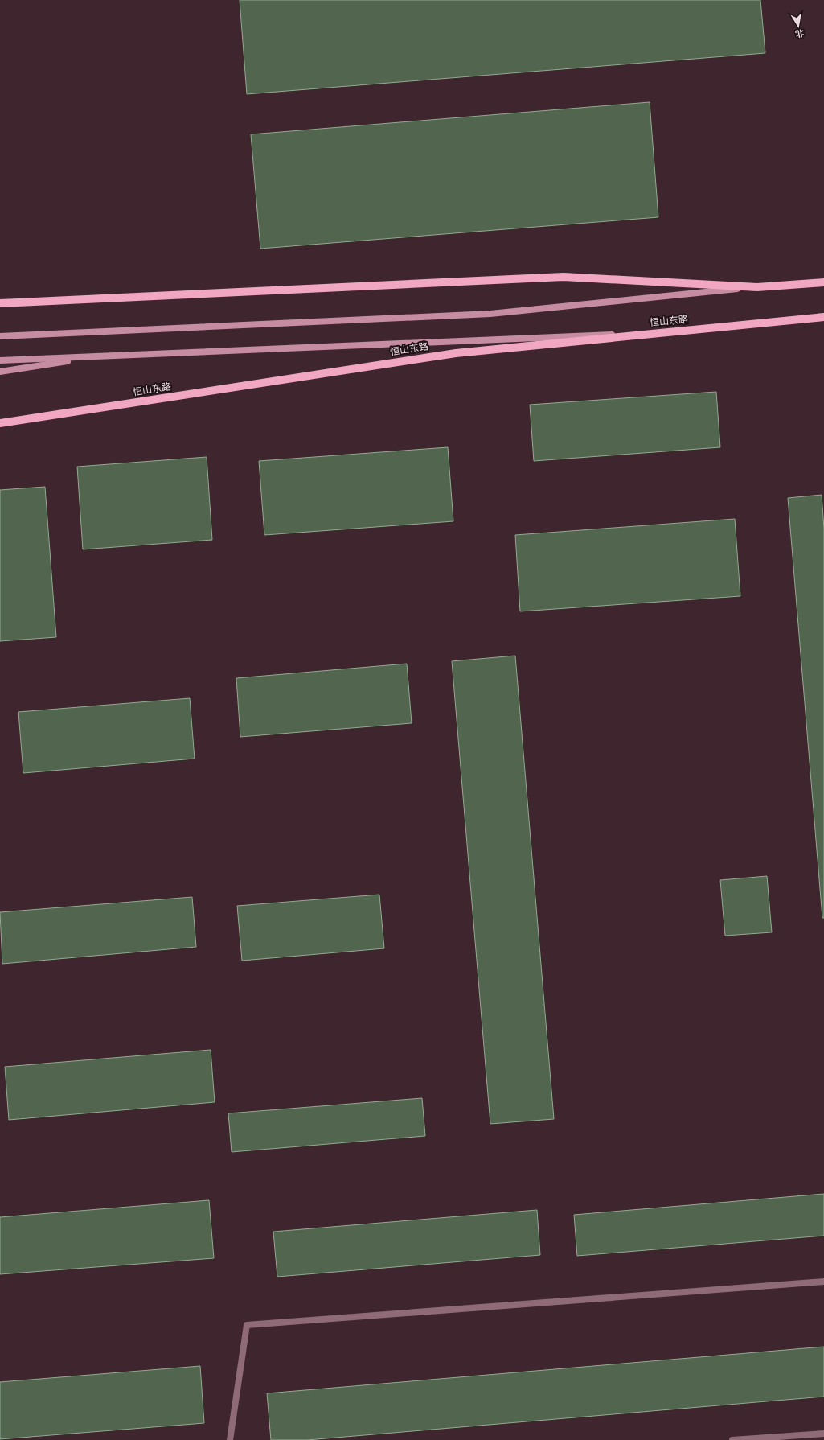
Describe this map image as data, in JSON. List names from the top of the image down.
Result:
{
  "streets": {
    "main road": ["恒山东路"]
  },
  "north": "bottom"
}
